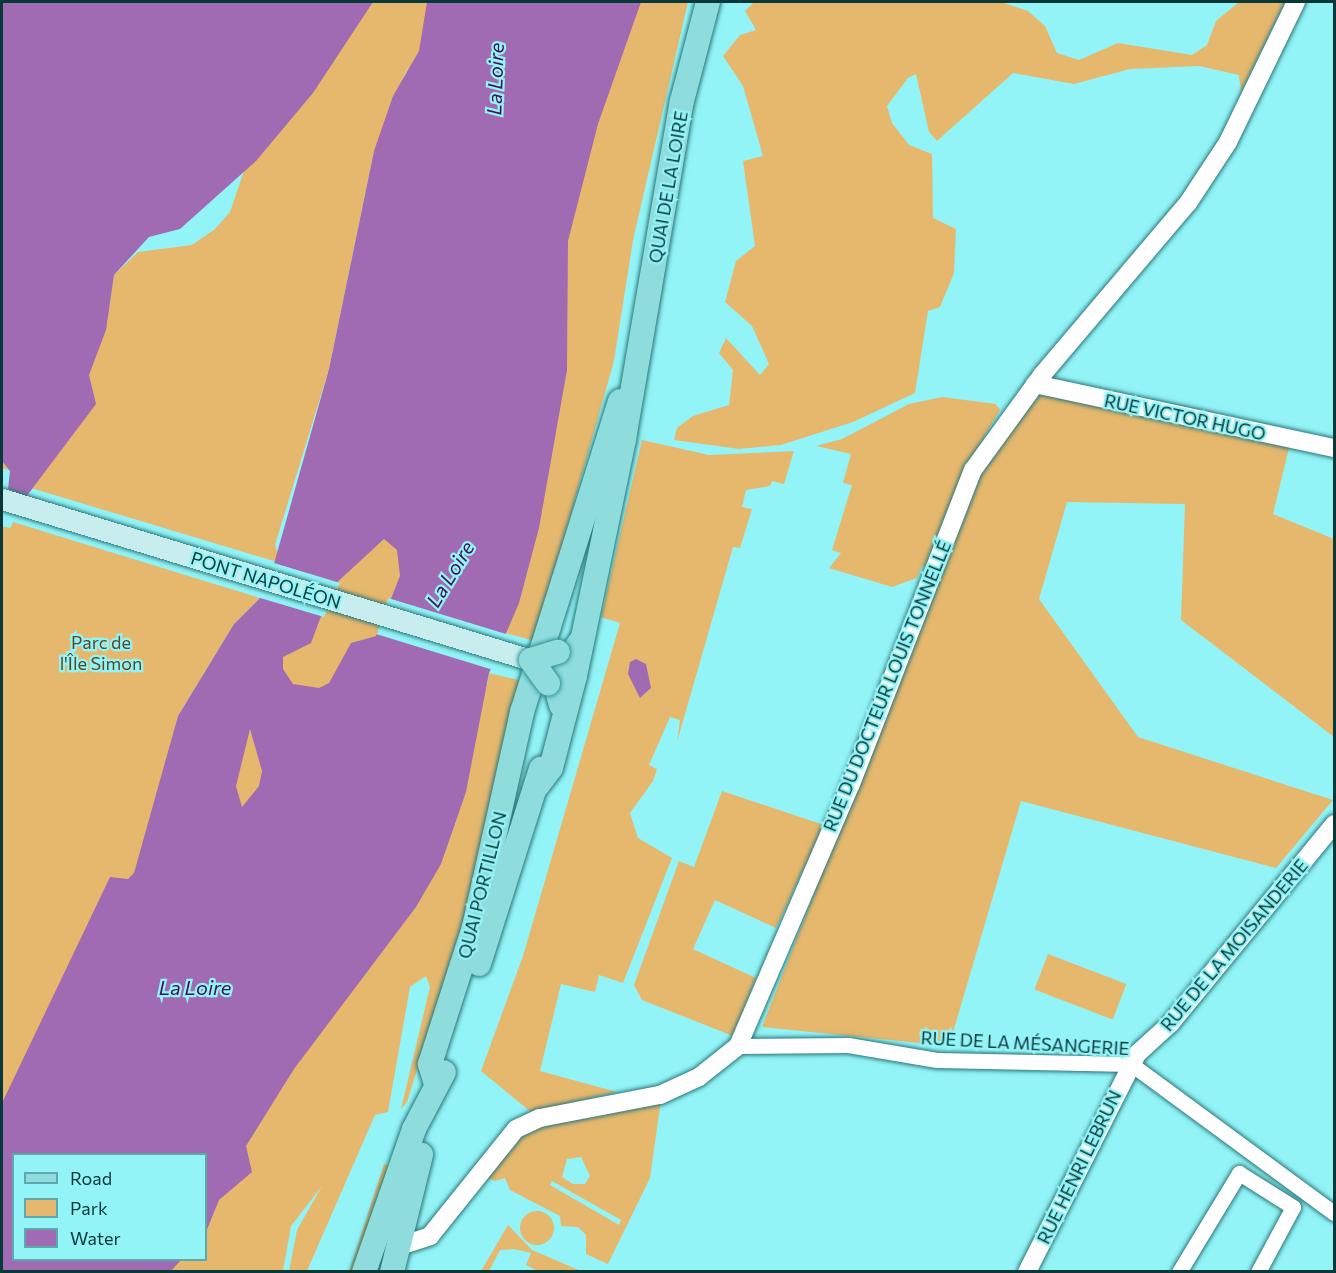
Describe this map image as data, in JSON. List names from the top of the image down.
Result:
{
  "streets": {
    "main road": ["QUAI DE LA LOIRE", "PONT NAPOLÉON", "QUAI PORTILLON"],
    "street": [
      "RUE VICTOR HUGO",
      "RUE DU DOCTEUR LOUIS TONNELLÉ",
      "RUE DE LA MOISANDERIE",
      "RUE DE LA MÉSANGERIE",
      "RUE HENRI LEBRUN"
    ]
  },
  "crossings": [
    ["QUAI DE LA LOIRE", "PONT NAPOLÉON"],
    ["QUAI DE LA LOIRE", "QUAI PORTILLON"],
    ["RUE VICTOR HUGO", "RUE DU DOCTEUR LOUIS TONNELLÉ"],
    ["PONT NAPOLÉON", "QUAI PORTILLON"],
    ["RUE DU DOCTEUR LOUIS TONNELLÉ", "RUE DE LA MÉSANGERIE"],
    ["RUE DE LA MOISANDERIE", "RUE DE LA MÉSANGERIE"],
    ["RUE DE LA MOISANDERIE", "RUE HENRI LEBRUN"],
    ["RUE DE LA MÉSANGERIE", "RUE HENRI LEBRUN"]
  ],
  "water": ["La Loire"],
  "parks": ["Parc de l'Île Simon"],
  "legend": ["Road", "Park", "Water"]
}
